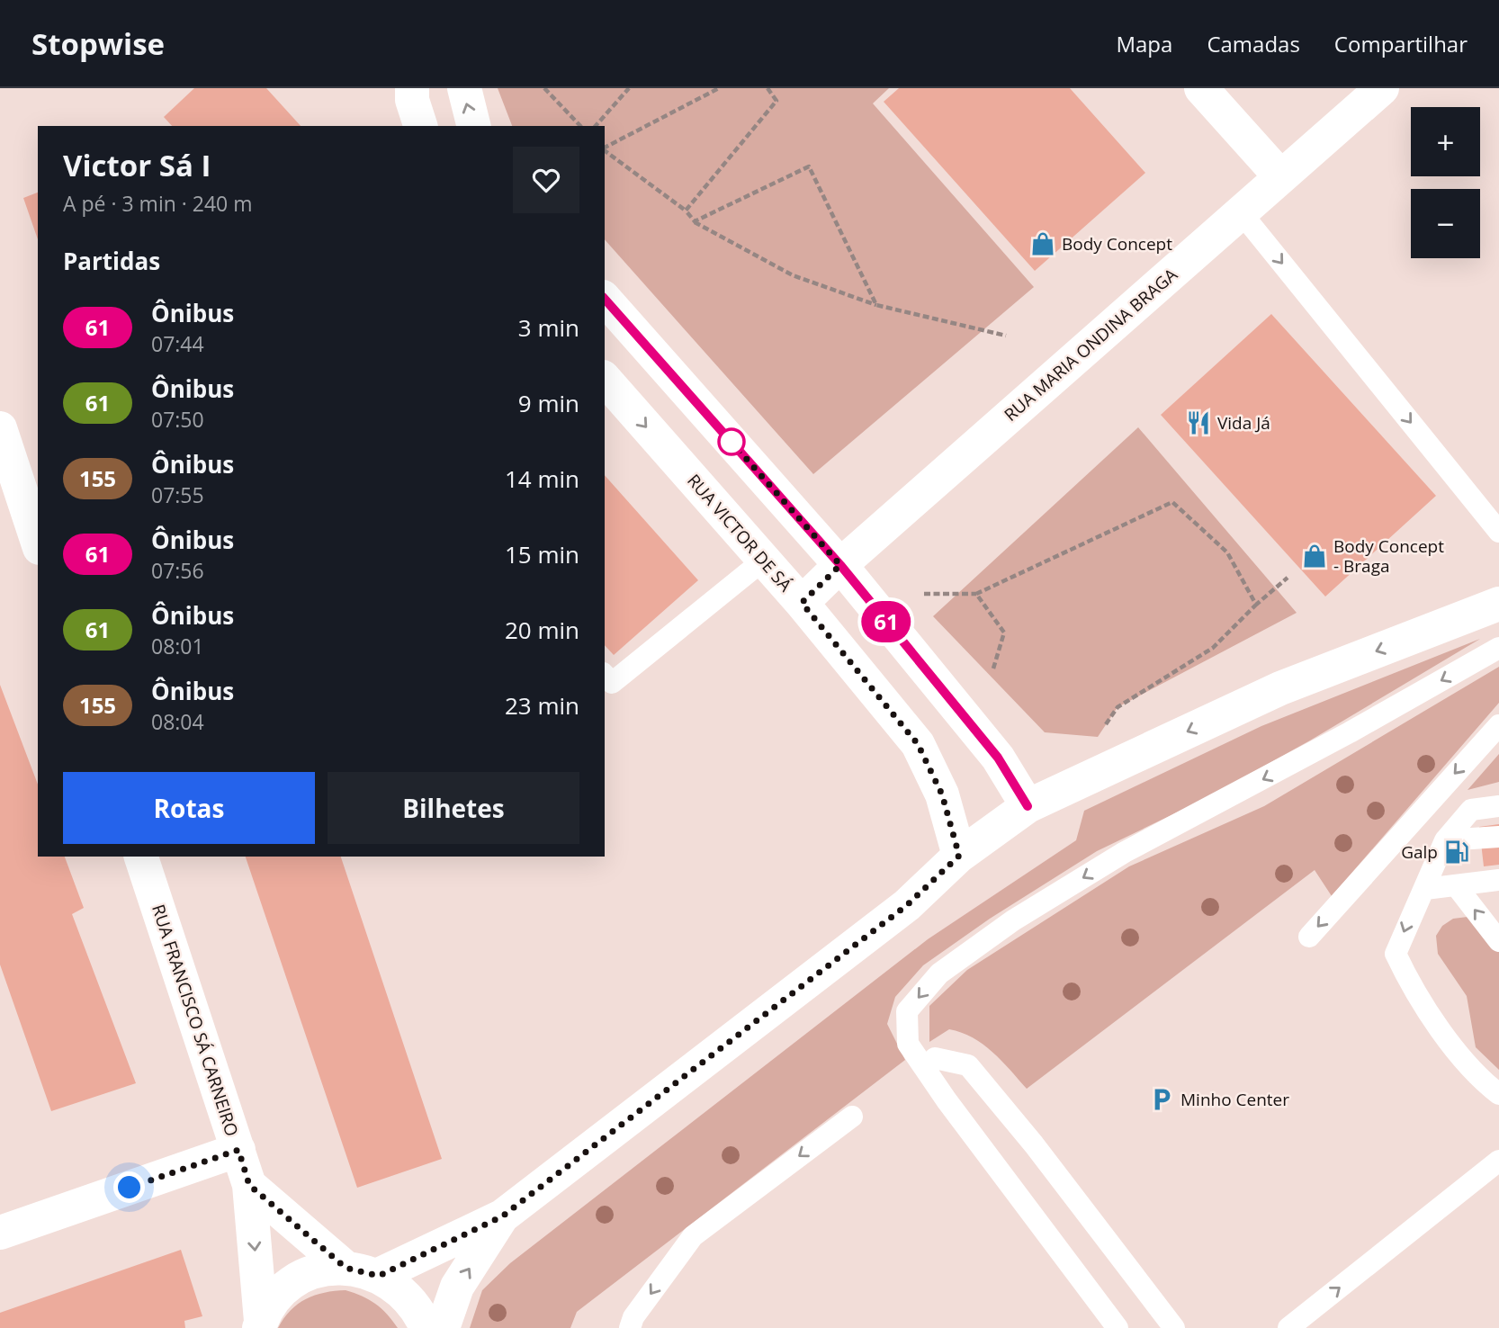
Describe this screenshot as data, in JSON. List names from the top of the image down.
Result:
{
  "streets": {
    "street": ["RUA MARIA ONDINA BRAGA", "RUA VICTOR DE SÁ", "RUA FRANCISCO SÁ CARNEIRO"]
  },
  "crossings": [
    ["RUA MARIA ONDINA BRAGA", "RUA VICTOR DE SÁ"]
  ],
  "places": {
    "shop": ["Body Concept", "Body Concept - Braga"],
    "restaurant": ["Vida Já"],
    "fuel station": ["Galp"],
    "parking": ["Minho Center"]
  },
  "lines": ["bus line 61"],
  "page": {
    "header": "Stopwise",
    "nav": ["Mapa", "Camadas", "Compartilhar"],
    "on_map": "61",
    "map_buttons": ["+", "−"],
    "heading": [
      ["Victor Sá I", "A pé · 3 min · 240 m"],
      "Partidas"
    ],
    "list": [
      {
        "mark": "61",
        "name": "Ônibus",
        "note": "07:44",
        "value": "3 min"
      },
      {
        "mark": "61",
        "name": "Ônibus",
        "note": "07:50",
        "value": "9 min"
      },
      {
        "mark": "155",
        "name": "Ônibus",
        "note": "07:55",
        "value": "14 min"
      },
      {
        "mark": "61",
        "name": "Ônibus",
        "note": "07:56",
        "value": "15 min"
      },
      {
        "mark": "61",
        "name": "Ônibus",
        "note": "08:01",
        "value": "20 min"
      },
      {
        "mark": "155",
        "name": "Ônibus",
        "note": "08:04",
        "value": "23 min"
      }
    ],
    "buttons": ["Rotas", "Bilhetes"]
  }
}
